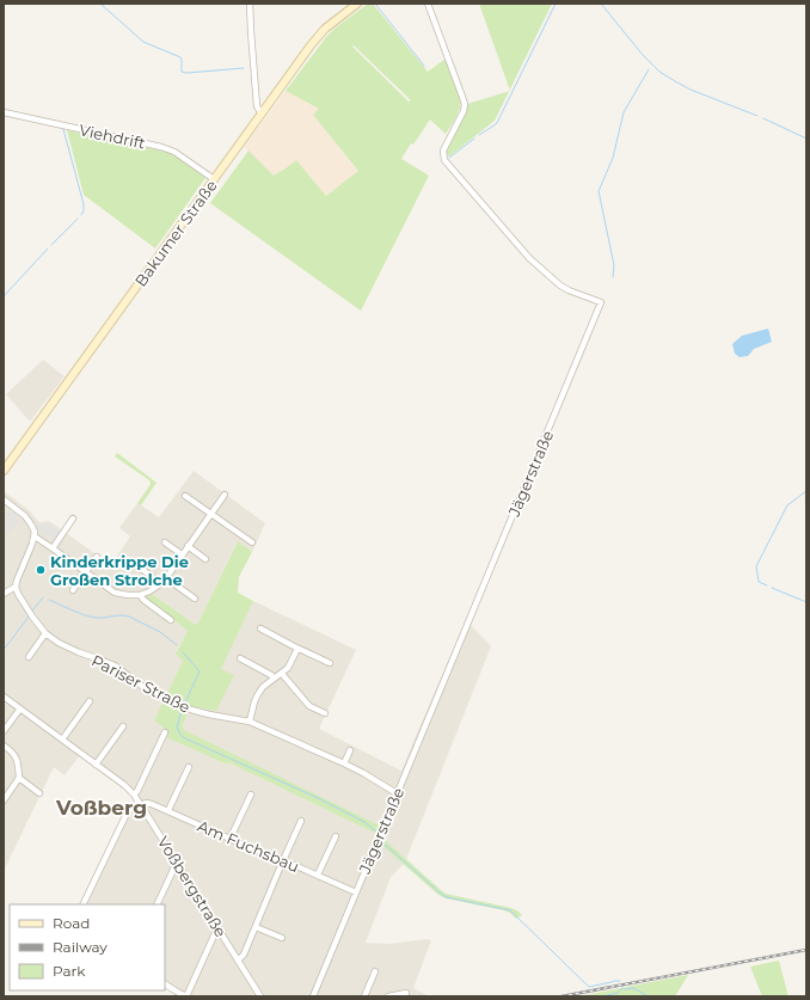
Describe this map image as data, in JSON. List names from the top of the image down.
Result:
{
  "streets": {
    "main road": ["Bakumer Straße"],
    "street": [
      "Viehdrift",
      "Jägerstraße",
      "Pariser Straße",
      "Am Fuchsbau",
      "Voßbergstraße"
    ]
  },
  "crossings": [
    ["Viehdrift", "Bakumer Straße"],
    ["Jägerstraße", "Pariser Straße"],
    ["Jägerstraße", "Am Fuchsbau"],
    ["Am Fuchsbau", "Voßbergstraße"]
  ],
  "districts": ["Voßberg"],
  "places": ["Kinderkrippe Die Großen Strolche"],
  "legend": ["Road", "Railway", "Park"]
}
